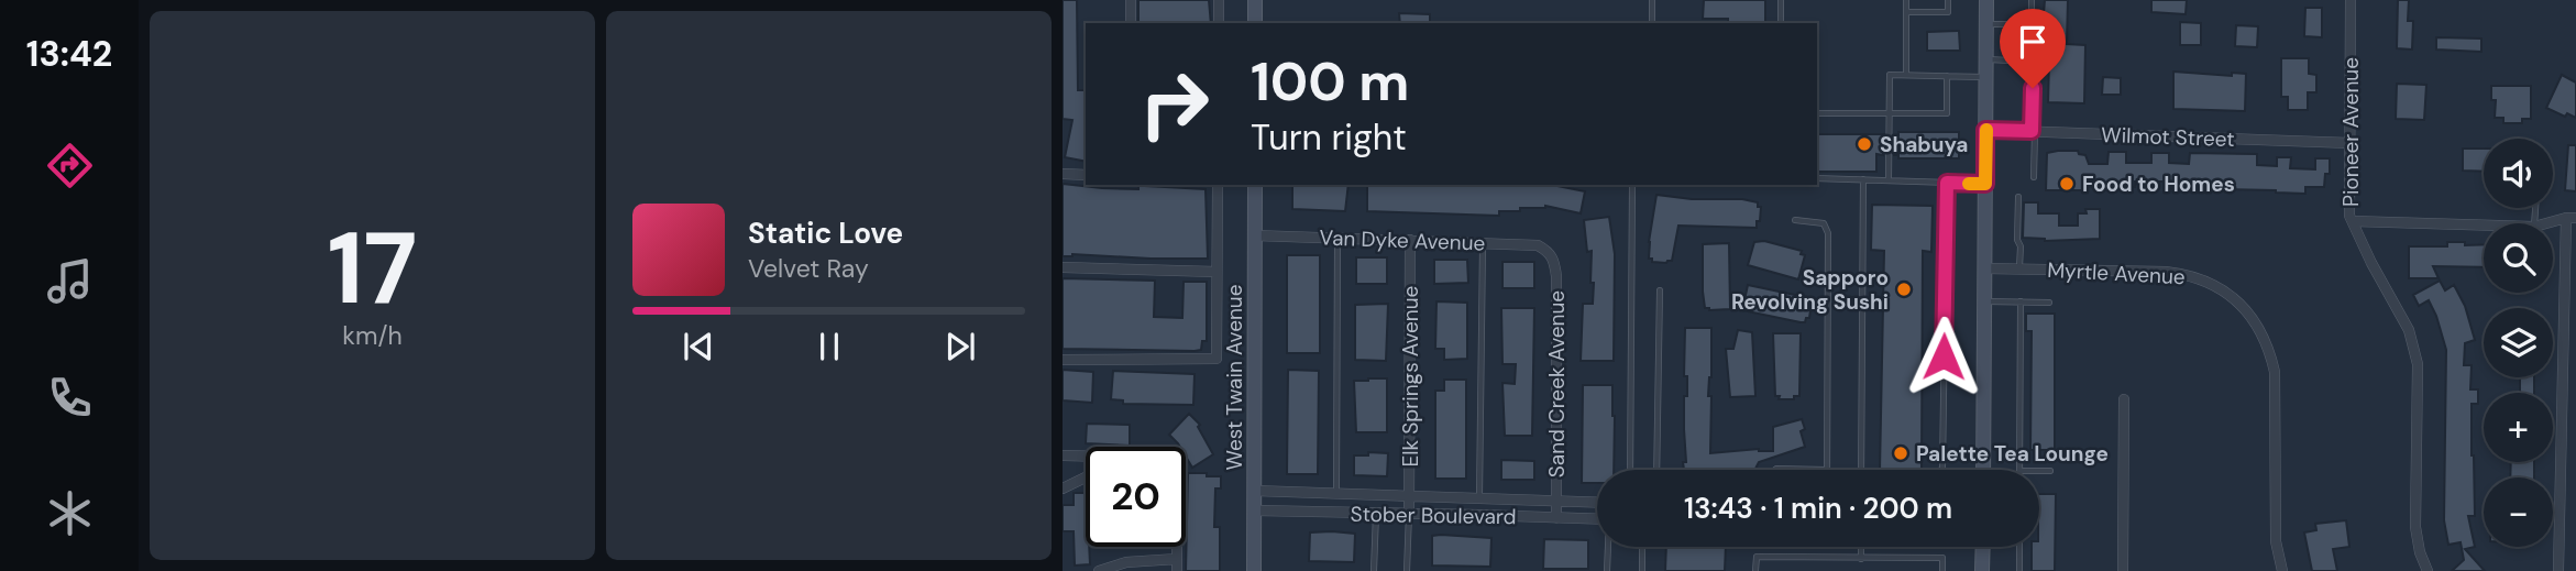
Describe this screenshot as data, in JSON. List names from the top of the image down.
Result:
{
  "streets": {
    "main road": ["West Twain Avenue"],
    "street": [
      "Pioneer Avenue",
      "Wilmot Street",
      "Van Dyke Avenue",
      "Myrtle Avenue",
      "Elk Springs Avenue",
      "Sand Creek Avenue",
      "Stober Boulevard"
    ]
  },
  "crossings": [
    ["Pioneer Avenue", "Wilmot Street"],
    ["Van Dyke Avenue", "Elk Springs Avenue"],
    ["Van Dyke Avenue", "West Twain Avenue"],
    ["Van Dyke Avenue", "Sand Creek Avenue"],
    ["Elk Springs Avenue", "Stober Boulevard"],
    ["West Twain Avenue", "Stober Boulevard"],
    ["Sand Creek Avenue", "Stober Boulevard"]
  ],
  "places": [
    "Shabuya",
    "Food to Homes",
    "Sapporo Revolving Sushi",
    "Palette Tea Lounge"
  ],
  "page": {
    "tabs": "13:42",
    "tile": ["17", "km/h"],
    "turn": ["100 m", "Turn right"],
    "map_buttons": ["+", "−"],
    "song": ["Static Love", "Velvet Ray"],
    "limit": "20",
    "trip": "13:43 · 1 min · 200 m"
  }
}
